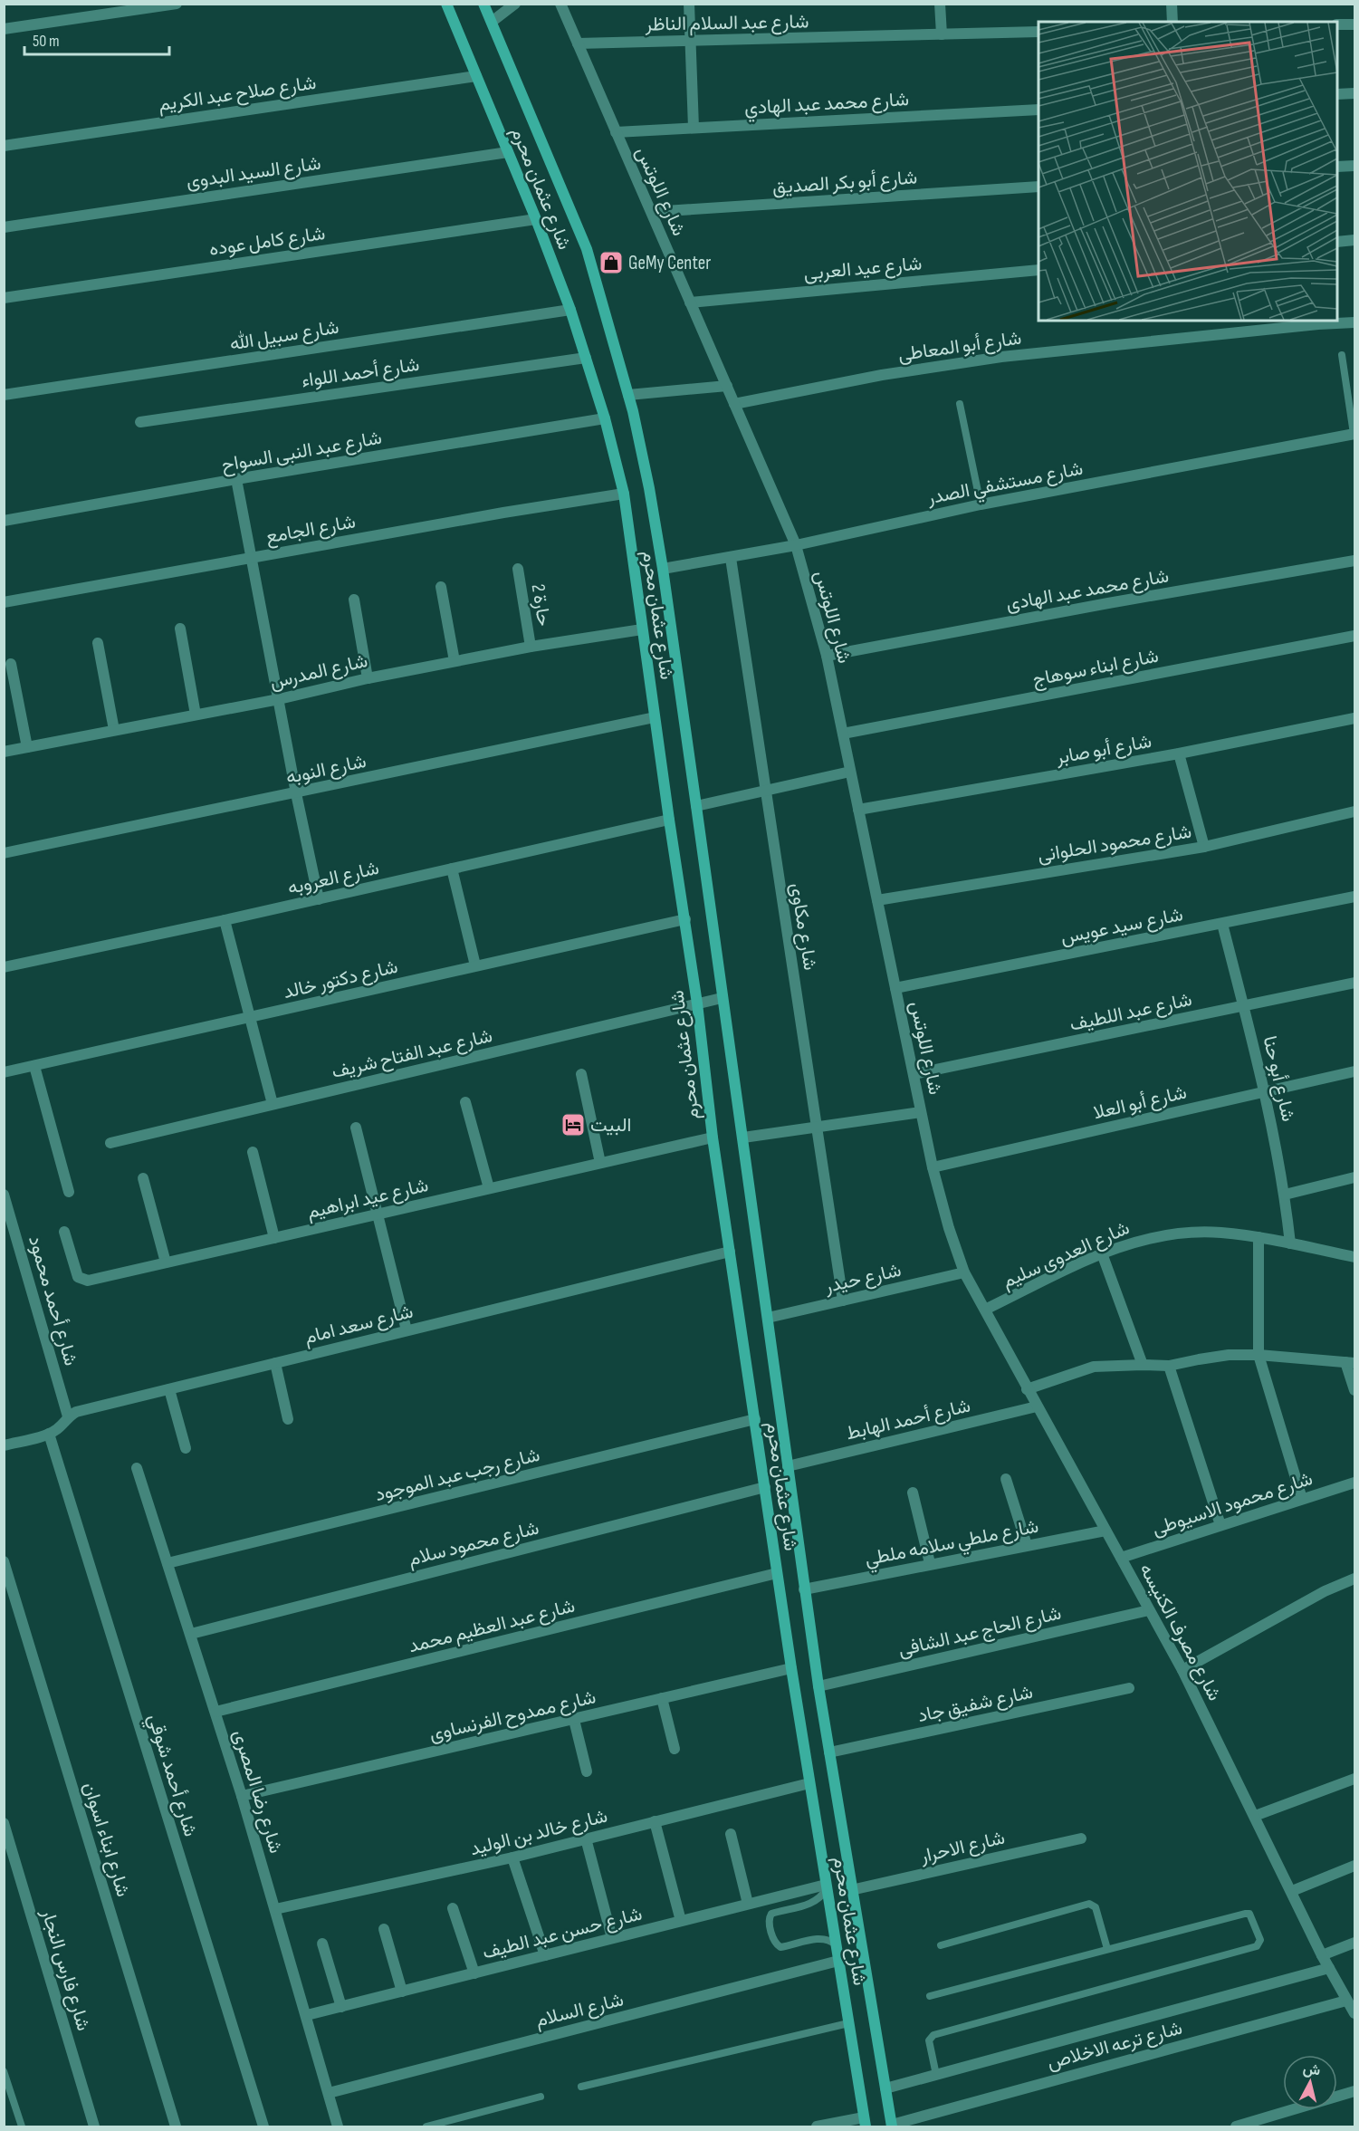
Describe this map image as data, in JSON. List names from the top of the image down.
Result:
{
  "streets": {
    "main road": ["شارع عثمان محرم"],
    "street": [
      "شارع عبد السلام الناظر",
      "شارع صلاح عبد الكريم",
      "شارع محمد عبد الهادي",
      "شارع السيد البدوى",
      "شارع أبو بكر الصديق",
      "شارع اللوتس",
      "شارع كامل عوده",
      "شارع عيد العربى",
      "شارع سبيل الله",
      "شارع أبو المعاطى",
      "شارع أحمد اللواء",
      "شارع عبد النبى السواح",
      "شارع مستشفي الصدر",
      "شارع الجامع",
      "شارع محمد عبد الهادى",
      "حارة 2",
      "شارع ابناء سوهاج",
      "شارع المدرس",
      "شارع أبو صابر",
      "شارع النوبه",
      "شارع محمود الحلوانى",
      "شارع العروبه",
      "شارع سيد عويس",
      "شارع مكاوى",
      "شارع دكتور خالد",
      "شارع عبد اللطيف",
      "شارع عبد الفتاح شريف",
      "شارع أبو حنا",
      "شارع أبو العلا",
      "شارع عيد ابراهيم",
      "شارع العدوى سليم",
      "شارع حيدر",
      "شارع أحمد محمود",
      "شارع سعد امام",
      "شارع أحمد الهابط",
      "شارع رجب عبد الموجود",
      "شارع محمود الاسيوطى",
      "شارع ملطي سلامه ملطي",
      "شارع محمود سلام",
      "شارع عبد العظيم محمد",
      "شارع الحاج عبد الشافى",
      "شارع مصرف الكنيسه",
      "شارع شفيق جاد",
      "شارع ممدوح الفرنساوى",
      "شارع أحمد شوقي",
      "شارع رضا المصرى",
      "شارع خالد بن الوليد",
      "شارع ابناء اسوان",
      "شارع الاحرار",
      "شارع حسن عبد الطيف",
      "شارع فارس النجار",
      "شارع السلام",
      "شارع ترعه الاخلاص"
    ]
  },
  "crossings": [
    ["شارع عبد السلام الناظر", "شارع اللوتس"],
    ["شارع صلاح عبد الكريم", "شارع عثمان محرم"],
    ["شارع محمد عبد الهادي", "شارع اللوتس"],
    ["شارع السيد البدوى", "شارع عثمان محرم"],
    ["شارع أبو بكر الصديق", "شارع اللوتس"],
    ["شارع عثمان محرم", "شارع كامل عوده"],
    ["شارع عثمان محرم", "شارع سبيل الله"],
    ["شارع عثمان محرم", "شارع أحمد اللواء"],
    ["شارع عثمان محرم", "شارع عبد النبى السواح"],
    ["شارع عثمان محرم", "شارع مستشفي الصدر"],
    ["شارع عثمان محرم", "شارع الجامع"],
    ["شارع عثمان محرم", "شارع المدرس"],
    ["شارع عثمان محرم", "شارع النوبه"],
    ["شارع عثمان محرم", "شارع العروبه"],
    ["شارع عثمان محرم", "شارع دكتور خالد"],
    ["شارع عثمان محرم", "شارع عبد الفتاح شريف"],
    ["شارع عثمان محرم", "شارع عيد ابراهيم"],
    ["شارع عثمان محرم", "شارع حيدر"],
    ["شارع عثمان محرم", "شارع سعد امام"],
    ["شارع عثمان محرم", "شارع أحمد الهابط"],
    ["شارع عثمان محرم", "شارع رجب عبد الموجود"],
    ["شارع عثمان محرم", "شارع ملطي سلامه ملطي"],
    ["شارع عثمان محرم", "شارع محمود سلام"],
    ["شارع عثمان محرم", "شارع عبد العظيم محمد"],
    ["شارع عثمان محرم", "شارع الحاج عبد الشافى"],
    ["شارع عثمان محرم", "شارع شفيق جاد"],
    ["شارع عثمان محرم", "شارع ممدوح الفرنساوى"],
    ["شارع عثمان محرم", "شارع خالد بن الوليد"],
    ["شارع عثمان محرم", "شارع الاحرار"],
    ["شارع عثمان محرم", "شارع حسن عبد الطيف"],
    ["شارع عثمان محرم", "شارع السلام"],
    ["شارع عثمان محرم", "شارع ترعه الاخلاص"],
    ["شارع اللوتس", "شارع عيد العربى"],
    ["شارع اللوتس", "شارع أبو المعاطى"],
    ["شارع اللوتس", "شارع مستشفي الصدر"],
    ["شارع اللوتس", "شارع محمد عبد الهادى"],
    ["شارع اللوتس", "شارع ابناء سوهاج"],
    ["شارع اللوتس", "شارع أبو صابر"],
    ["شارع اللوتس", "شارع محمود الحلوانى"],
    ["شارع اللوتس", "شارع سيد عويس"],
    ["شارع اللوتس", "شارع عبد اللطيف"],
    ["شارع اللوتس", "شارع أبو العلا"],
    ["شارع اللوتس", "شارع حيدر"],
    ["شارع اللوتس", "شارع مصرف الكنيسه"],
    ["شارع مستشفي الصدر", "شارع مكاوى"],
    ["حارة 2", "شارع المدرس"],
    ["شارع سيد عويس", "شارع أبو حنا"],
    ["شارع مكاوى", "شارع حيدر"],
    ["شارع عبد اللطيف", "شارع أبو حنا"],
    ["شارع أبو حنا", "شارع أبو العلا"],
    ["شارع أبو حنا", "شارع العدوى سليم"],
    ["شارع العدوى سليم", "شارع مصرف الكنيسه"],
    ["شارع حيدر", "شارع مصرف الكنيسه"],
    ["شارع أحمد محمود", "شارع سعد امام"],
    ["شارع سعد امام", "شارع أحمد شوقي"],
    ["شارع أحمد الهابط", "شارع مصرف الكنيسه"],
    ["شارع رجب عبد الموجود", "شارع رضا المصرى"],
    ["شارع محمود الاسيوطى", "شارع مصرف الكنيسه"],
    ["شارع ملطي سلامه ملطي", "شارع مصرف الكنيسه"],
    ["شارع محمود سلام", "شارع رضا المصرى"],
    ["شارع عبد العظيم محمد", "شارع رضا المصرى"],
    ["شارع الحاج عبد الشافى", "شارع مصرف الكنيسه"],
    ["شارع مصرف الكنيسه", "شارع ترعه الاخلاص"],
    ["شارع ممدوح الفرنساوى", "شارع رضا المصرى"],
    ["شارع رضا المصرى", "شارع خالد بن الوليد"],
    ["شارع رضا المصرى", "شارع حسن عبد الطيف"],
    ["شارع رضا المصرى", "شارع السلام"]
  ],
  "places": {
    "shop": ["GeMy Center"],
    "hotel": ["البيت"]
  },
  "scale_bar": "50 m",
  "north": "top"
}
